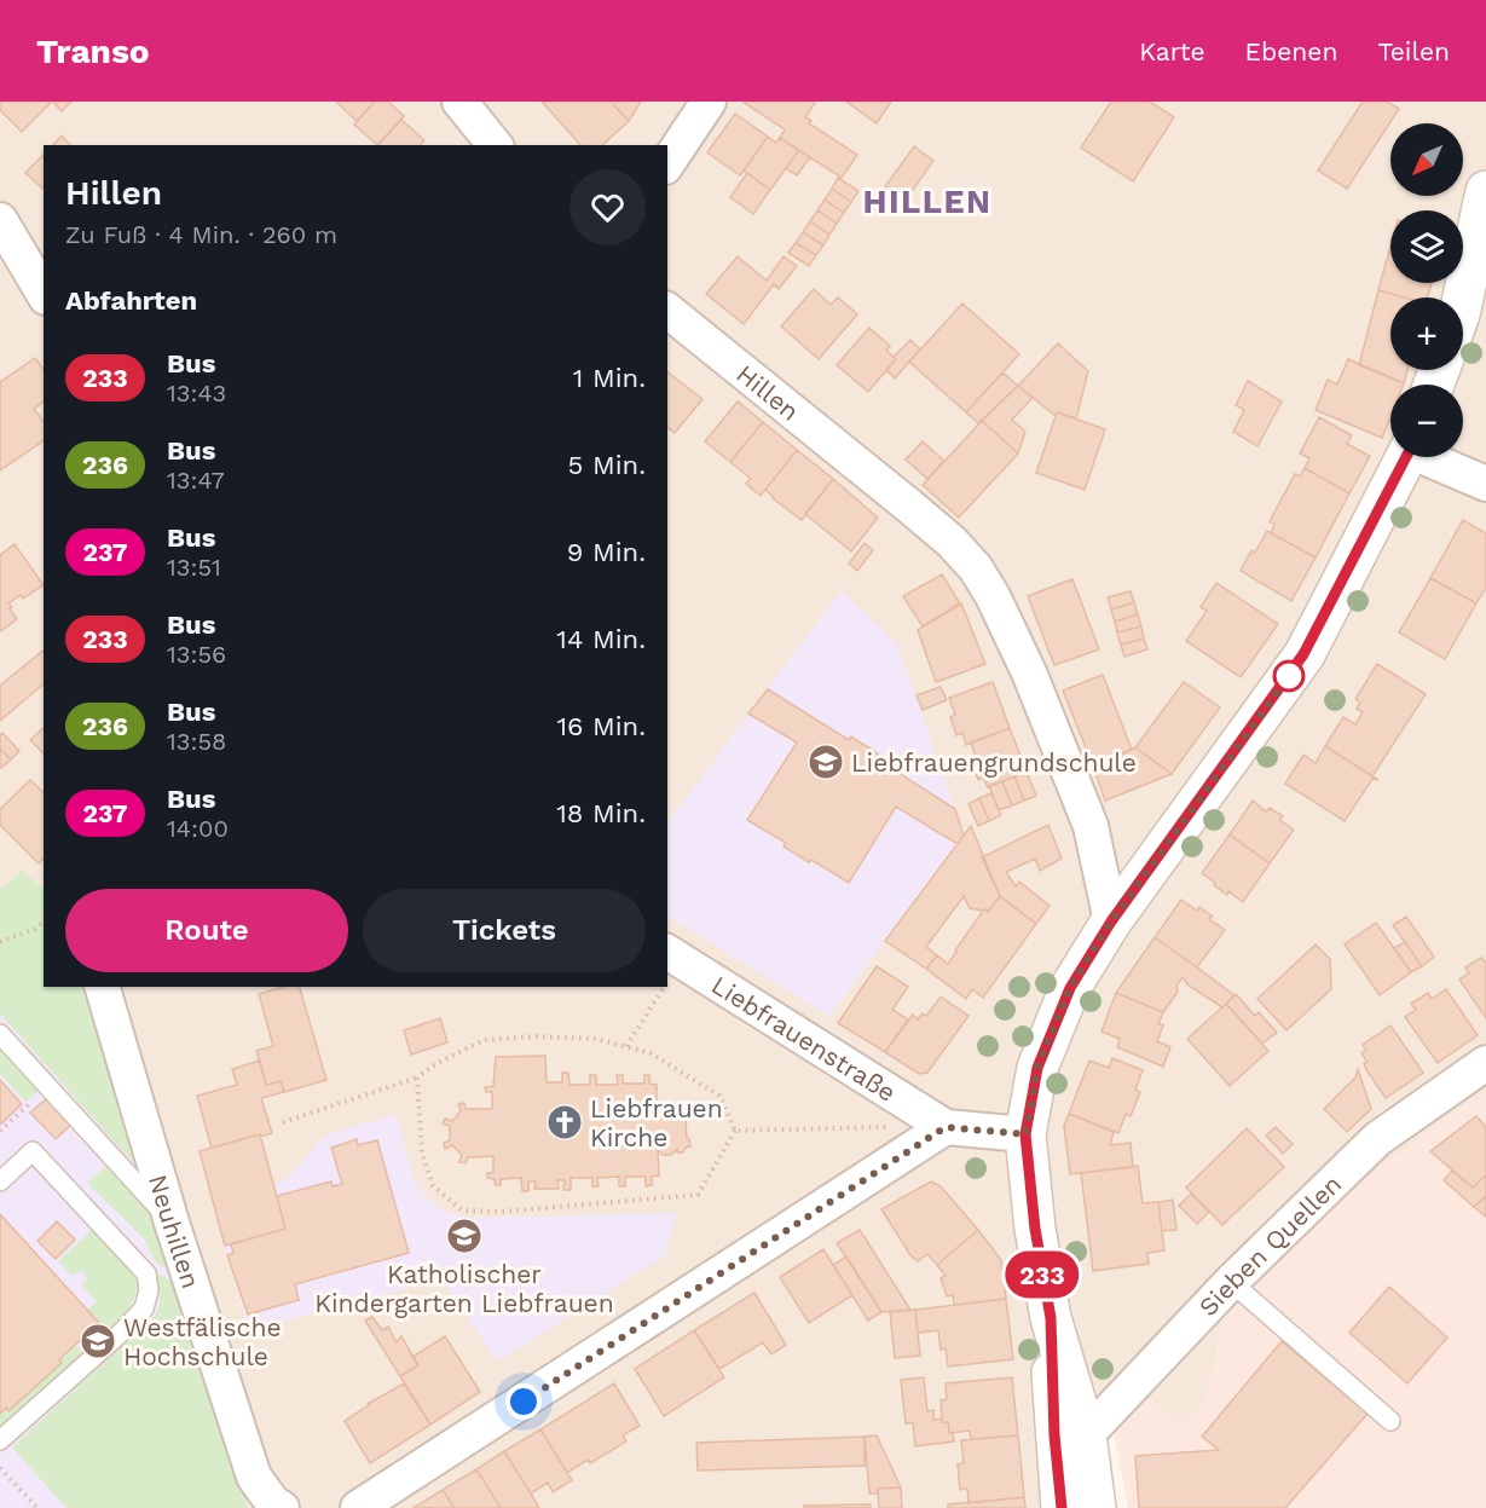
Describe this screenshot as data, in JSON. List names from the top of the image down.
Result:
{
  "streets": {
    "street": [
      "Hillen",
      "Liebfrauenstraße",
      "Neuhillen",
      "Sieben Quellen"
    ]
  },
  "districts": ["HILLEN"],
  "places": {
    "school or university": ["Liebfrauengrundschule", "Katholischer Kindergarten Liebfrauen", "Westfälische Hochschule"],
    "church": ["Liebfrauen Kirche"]
  },
  "lines": ["bus line 233"],
  "north": "bottom left",
  "page": {
    "header": "Transo",
    "nav": ["Karte", "Ebenen", "Teilen"],
    "on_map": "233",
    "map_buttons": ["+", "−"],
    "heading": [
      ["Hillen", "Zu Fuß · 4 Min. · 260 m"],
      "Abfahrten"
    ],
    "list": [
      {
        "mark": "233",
        "name": "Bus",
        "note": "13:43",
        "value": "1 Min."
      },
      {
        "mark": "236",
        "name": "Bus",
        "note": "13:47",
        "value": "5 Min."
      },
      {
        "mark": "237",
        "name": "Bus",
        "note": "13:51",
        "value": "9 Min."
      },
      {
        "mark": "233",
        "name": "Bus",
        "note": "13:56",
        "value": "14 Min."
      },
      {
        "mark": "236",
        "name": "Bus",
        "note": "13:58",
        "value": "16 Min."
      },
      {
        "mark": "237",
        "name": "Bus",
        "note": "14:00",
        "value": "18 Min."
      }
    ],
    "buttons": ["Route", "Tickets"]
  }
}
